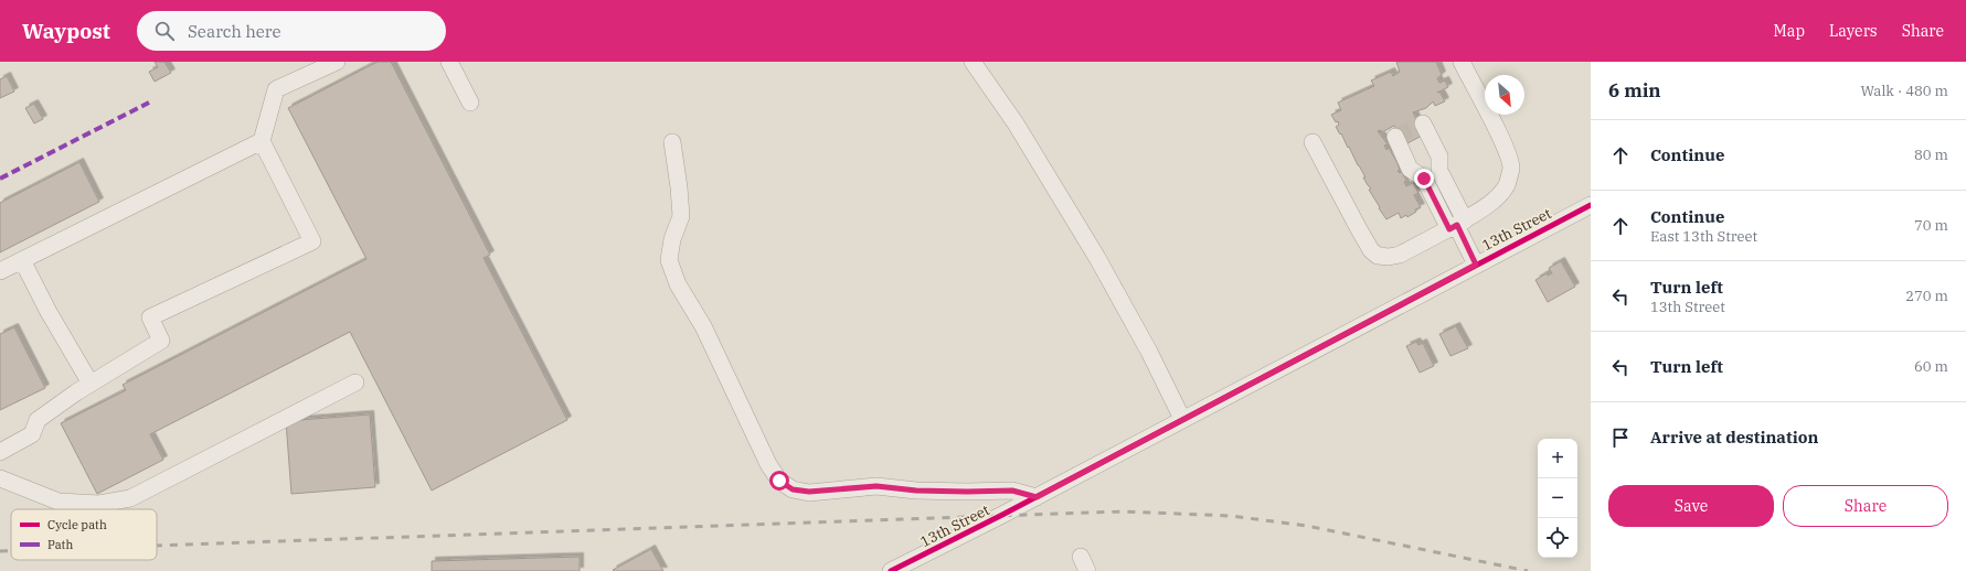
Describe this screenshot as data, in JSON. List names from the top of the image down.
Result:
{
  "streets": {
    "street": ["13th Street"]
  },
  "legend": ["Cycle path", "Path"],
  "north": "bottom right",
  "page": {
    "header": "Waypost",
    "search": "Search here",
    "nav": ["Map", "Layers", "Share"],
    "heading": ["6 min", "Walk · 480 m"],
    "list": [
      ["Continue", "80 m"],
      ["Continue", "East 13th Street", "70 m"],
      ["Turn left", "13th Street", "270 m"],
      ["Turn left", "60 m"],
      "Arrive at destination"
    ],
    "map_buttons": ["+", "−"],
    "buttons": ["Save", "Share"]
  }
}
